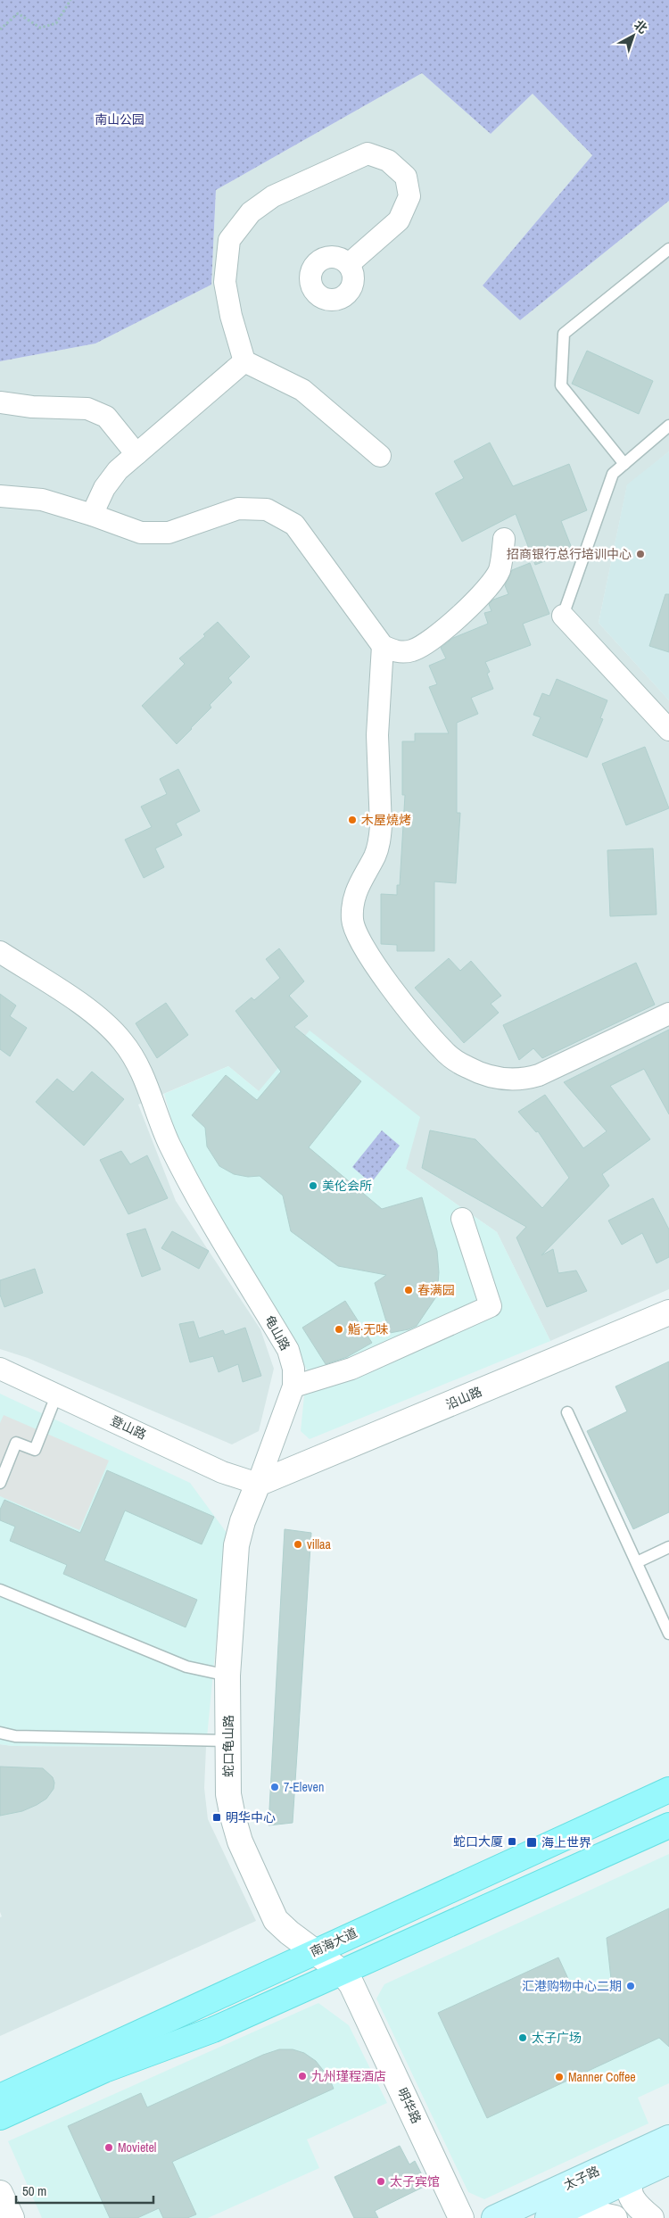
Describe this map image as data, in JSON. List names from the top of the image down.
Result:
{
  "streets": {
    "main road": ["南海大道", "太子路"],
    "street": [
      "龟山路",
      "沿山路",
      "登山路",
      "蛇口龟山路",
      "明华路"
    ]
  },
  "crossings": [
    ["龟山路", "沿山路"],
    ["龟山路", "登山路"],
    ["龟山路", "蛇口龟山路"],
    ["沿山路", "登山路"],
    ["沿山路", "蛇口龟山路"],
    ["登山路", "蛇口龟山路"],
    ["蛇口龟山路", "南海大道"],
    ["蛇口龟山路", "明华路"]
  ],
  "parks": ["南山公园"],
  "places": {
    "other": [
      "招商银行总行培训中心",
      "木屋燒烤",
      "美伦会所",
      "春满园",
      "鮨·无味",
      "villaa",
      "7-Eleven",
      "汇港购物中心二期",
      "太子广场",
      "九州瑾程酒店",
      "Manner Coffee",
      "Movietel",
      "太子宾馆"
    ],
    "transit": ["明华中心", "蛇口大厦", "海上世界"]
  },
  "scale_bar": "50 m",
  "north": "top right"
}
